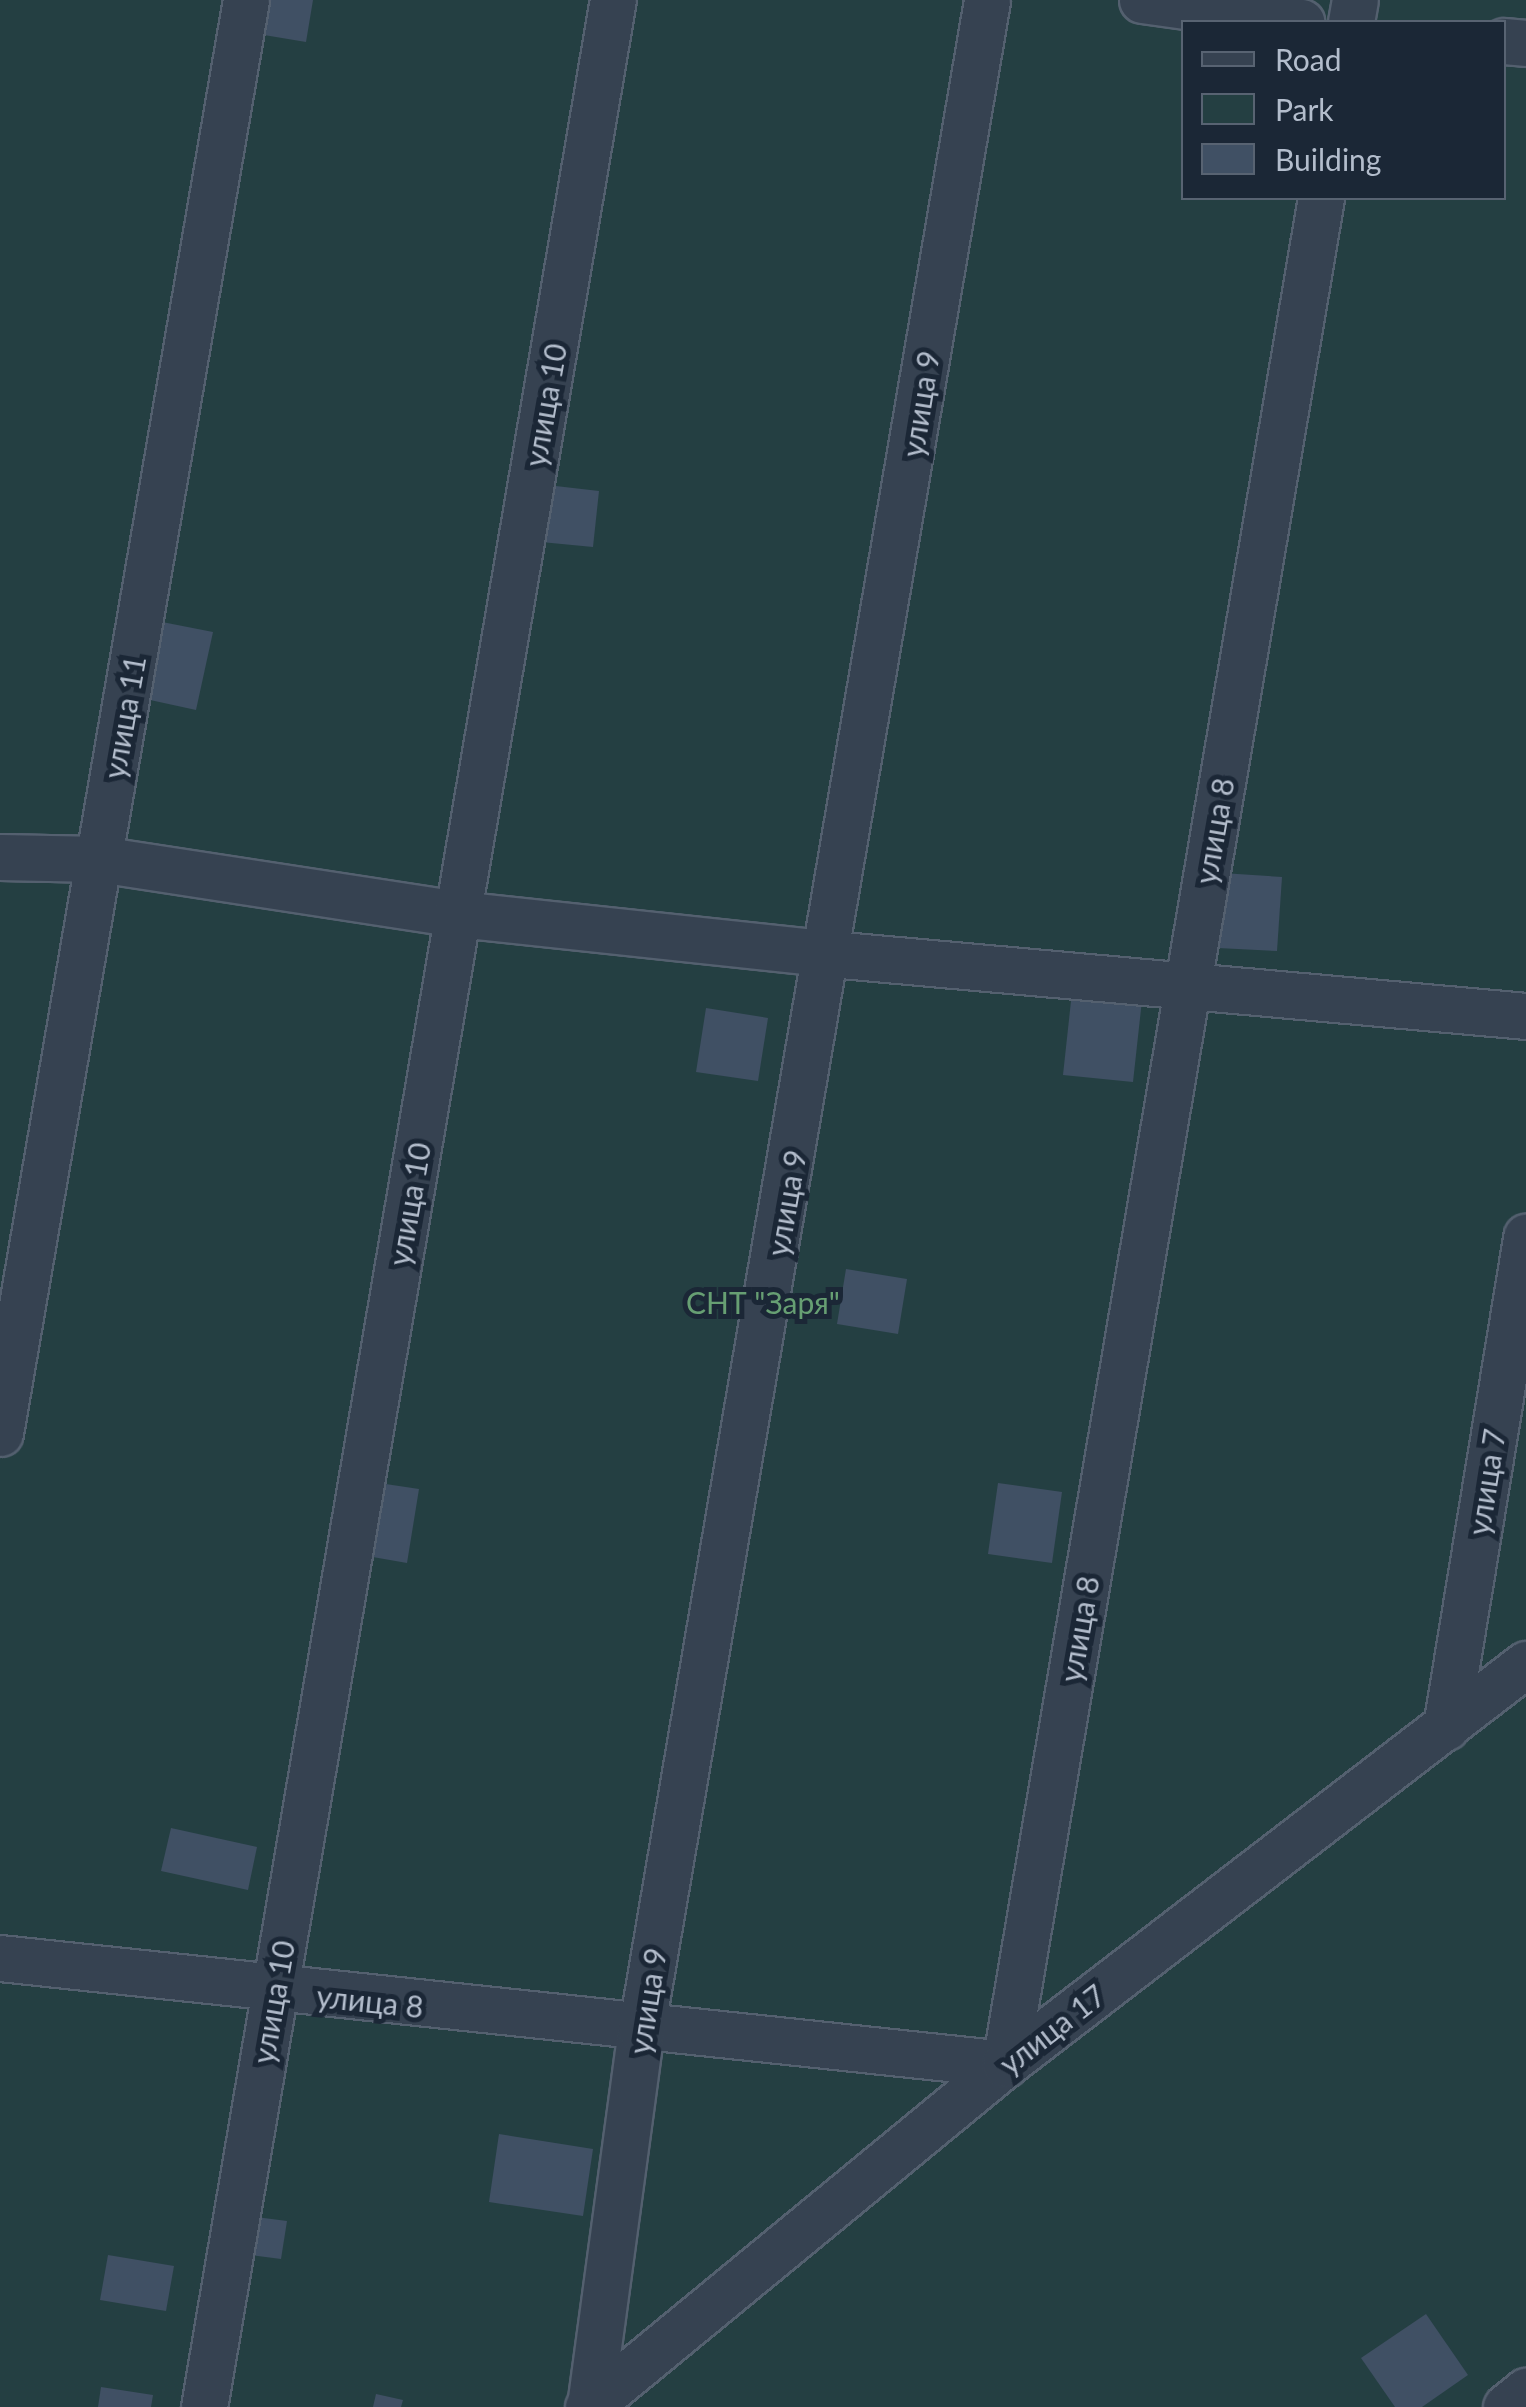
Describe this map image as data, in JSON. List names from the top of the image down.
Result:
{
  "streets": {
    "street": [
      "улица 9",
      "улица 10",
      "улица 11",
      "улица 8",
      "улица 7",
      "улица 17"
    ]
  },
  "crossings": [
    ["улица 9", "улица 8"],
    ["улица 9", "улица 17"],
    ["улица 10", "улица 8"],
    ["улица 8", "улица 17"],
    ["улица 7", "улица 17"]
  ],
  "parks": ["СНТ \"Заря\""],
  "legend": ["Road", "Park", "Building"]
}
